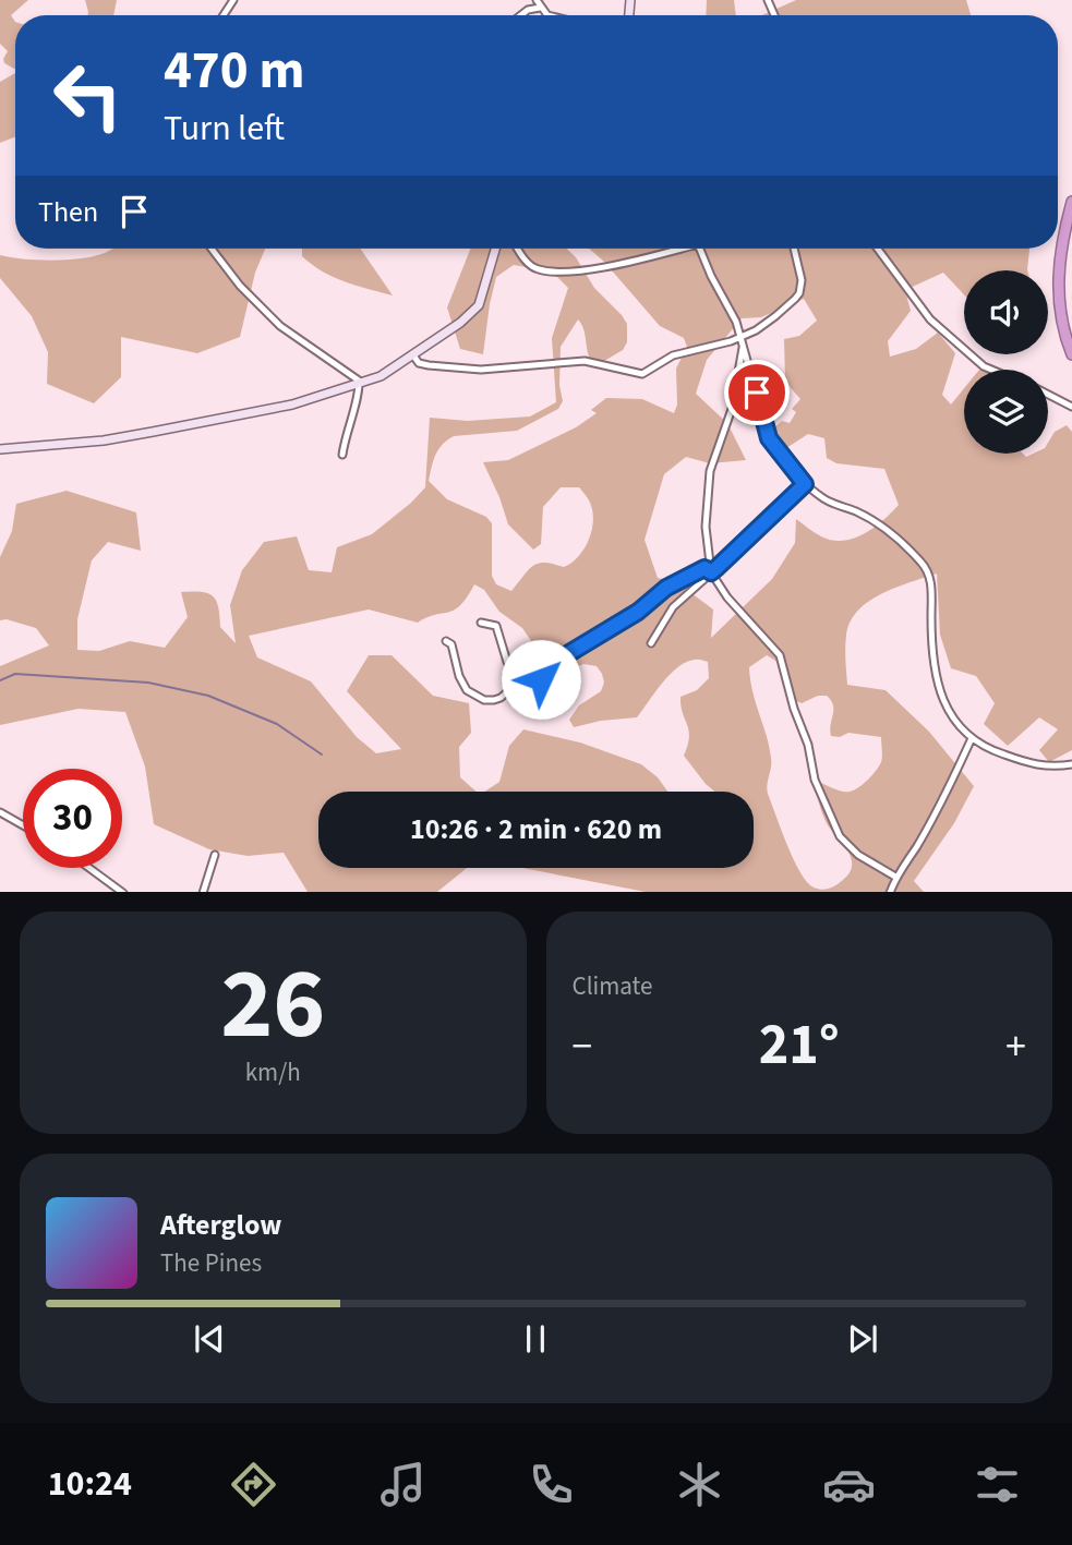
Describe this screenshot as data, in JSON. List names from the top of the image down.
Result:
{
  "page": {
    "turn": ["470 m", "Turn left"],
    "then": "Then",
    "limit": "30",
    "trip": "10:26 · 2 min · 620 m",
    "tile": [
      ["26", "km/h"],
      "Climate"
    ],
    "heat": ["−", "21°", "+"],
    "song": ["Afterglow", "The Pines"],
    "tabs": "10:24"
  }
}
